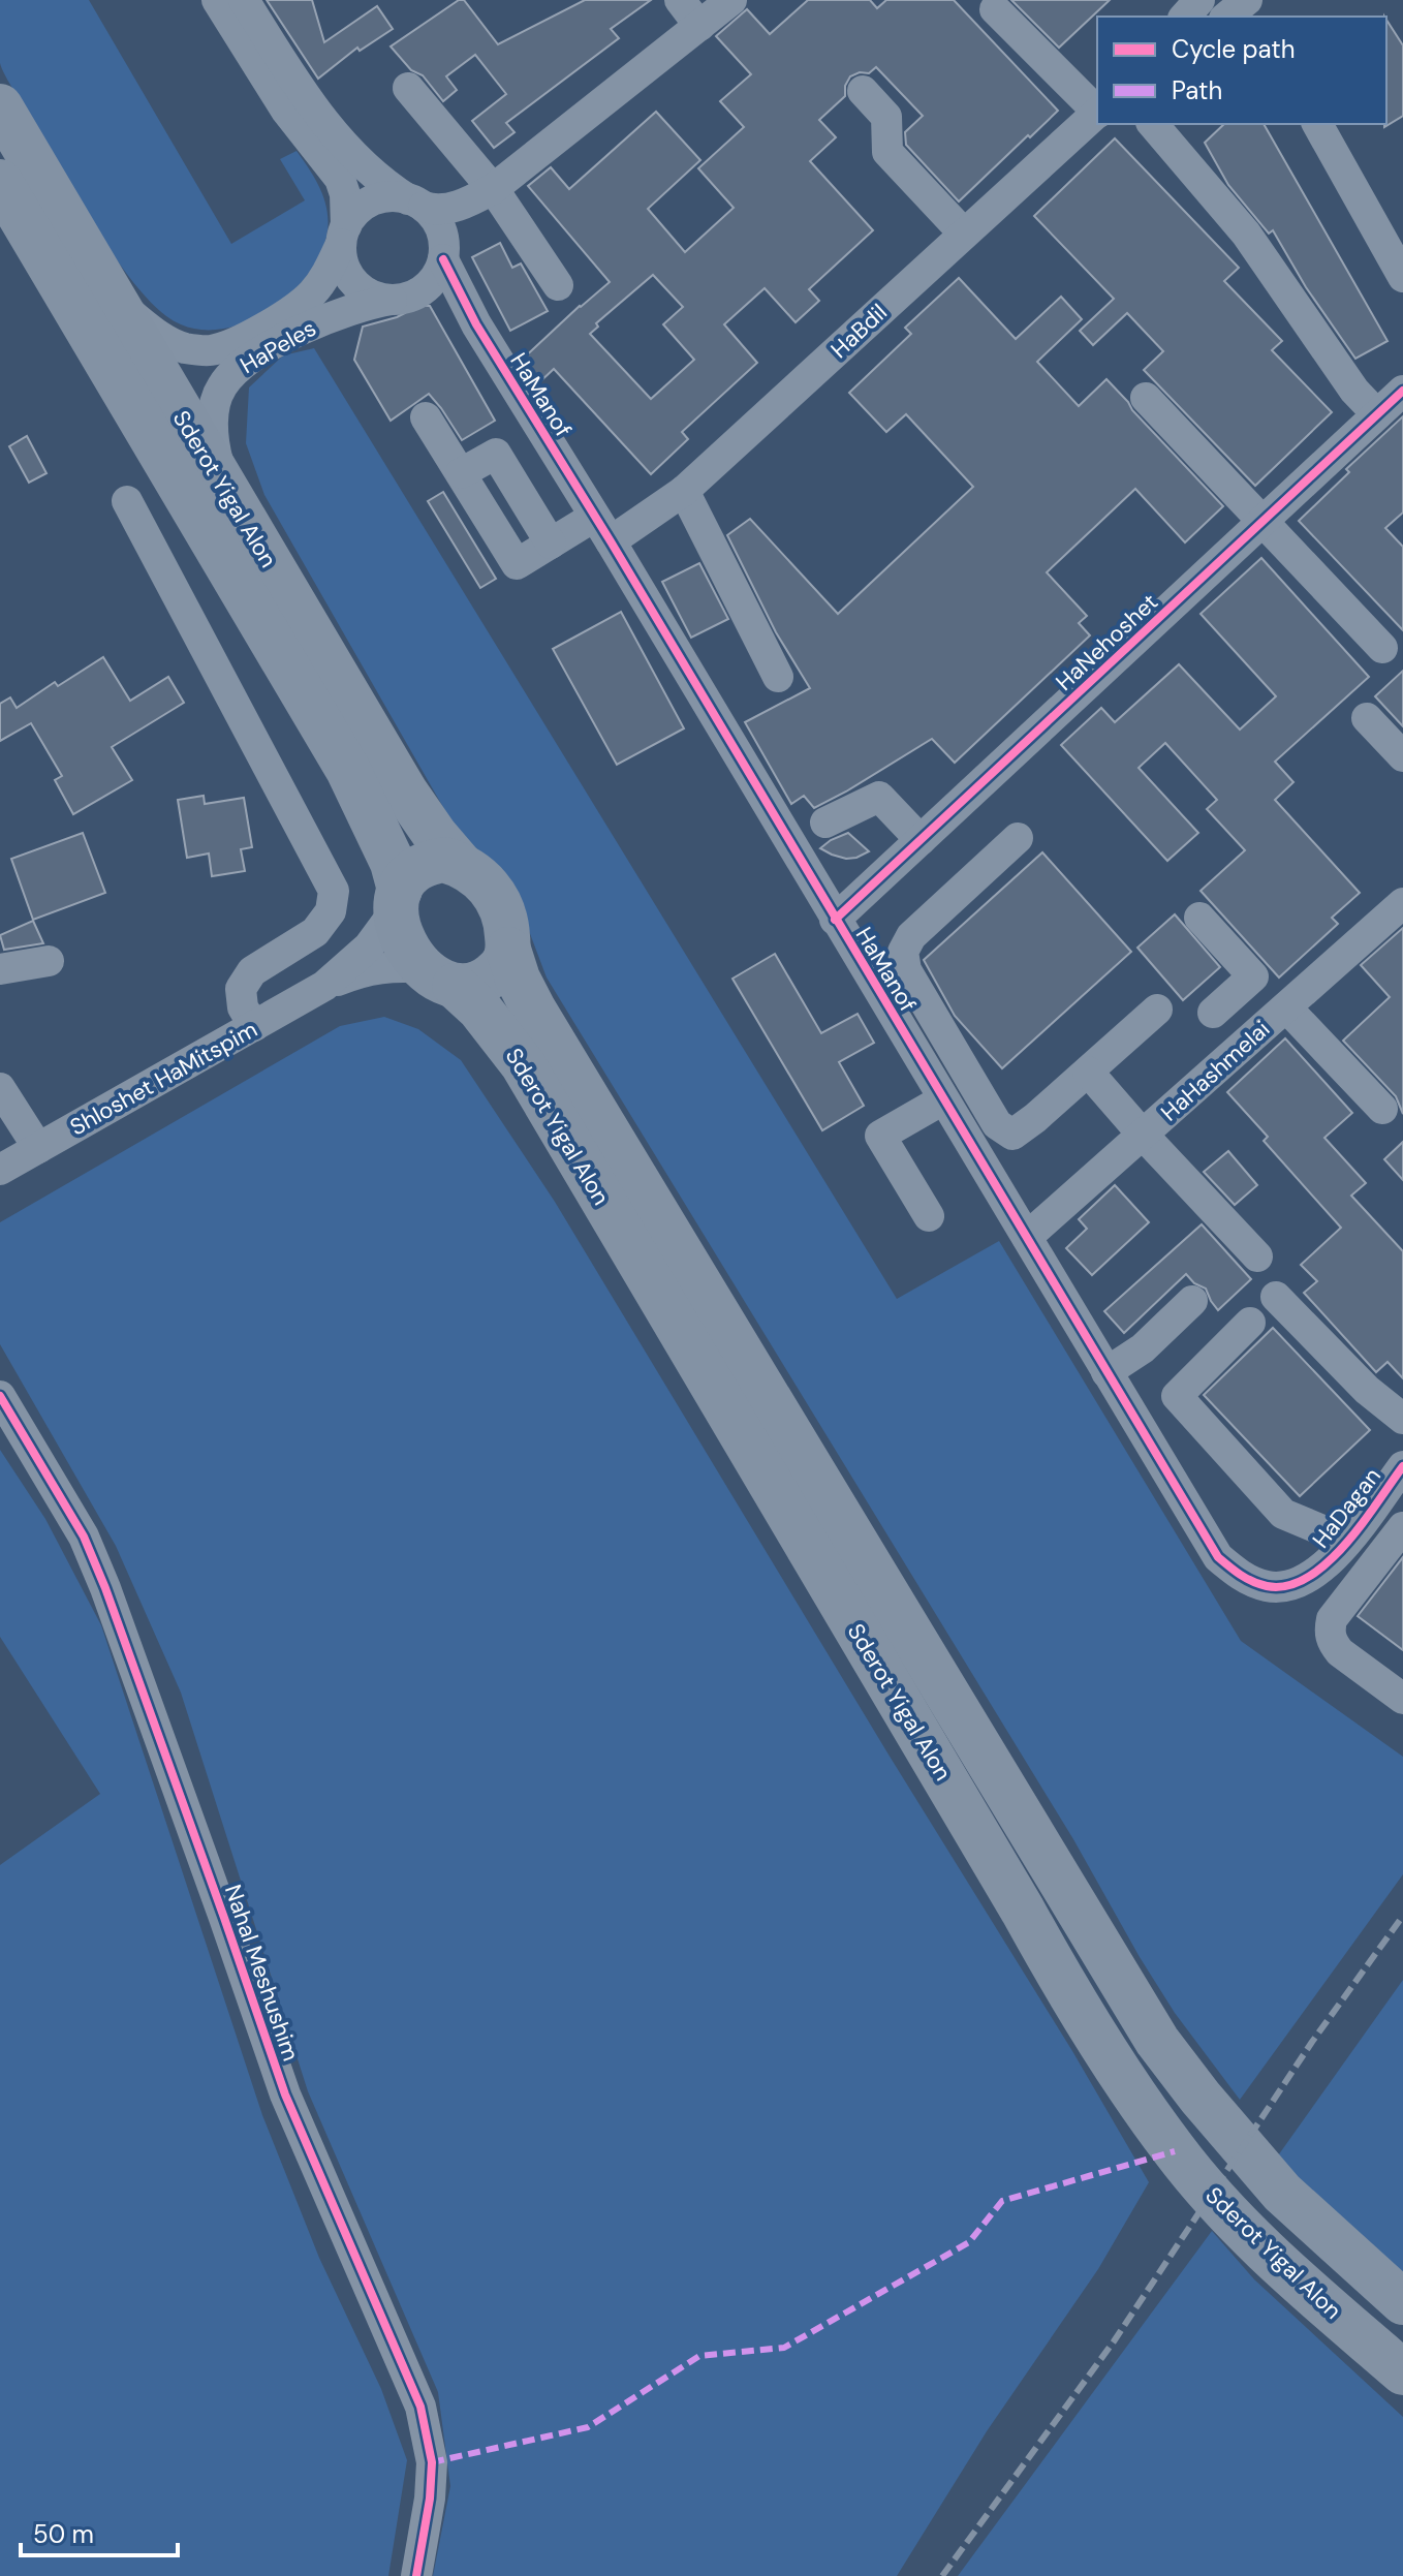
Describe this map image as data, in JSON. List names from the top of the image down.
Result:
{
  "streets": {
    "highway": ["Sderot Yigal Alon"],
    "street": [
      "HaBdil",
      "HaPeles",
      "HaManof",
      "HaNehoshet",
      "HaHashmelai",
      "Shloshet HaMitspim",
      "HaDagan",
      "Nahal Meshushim"
    ]
  },
  "crossings": [
    ["HaBdil", "HaManof"],
    ["HaPeles", "HaManof"],
    ["HaPeles", "Sderot Yigal Alon"],
    ["HaManof", "HaNehoshet"],
    ["HaManof", "HaHashmelai"],
    ["HaManof", "HaDagan"],
    ["Sderot Yigal Alon", "Shloshet HaMitspim"]
  ],
  "legend": ["Cycle path", "Path"],
  "scale_bar": "50 m"
}
